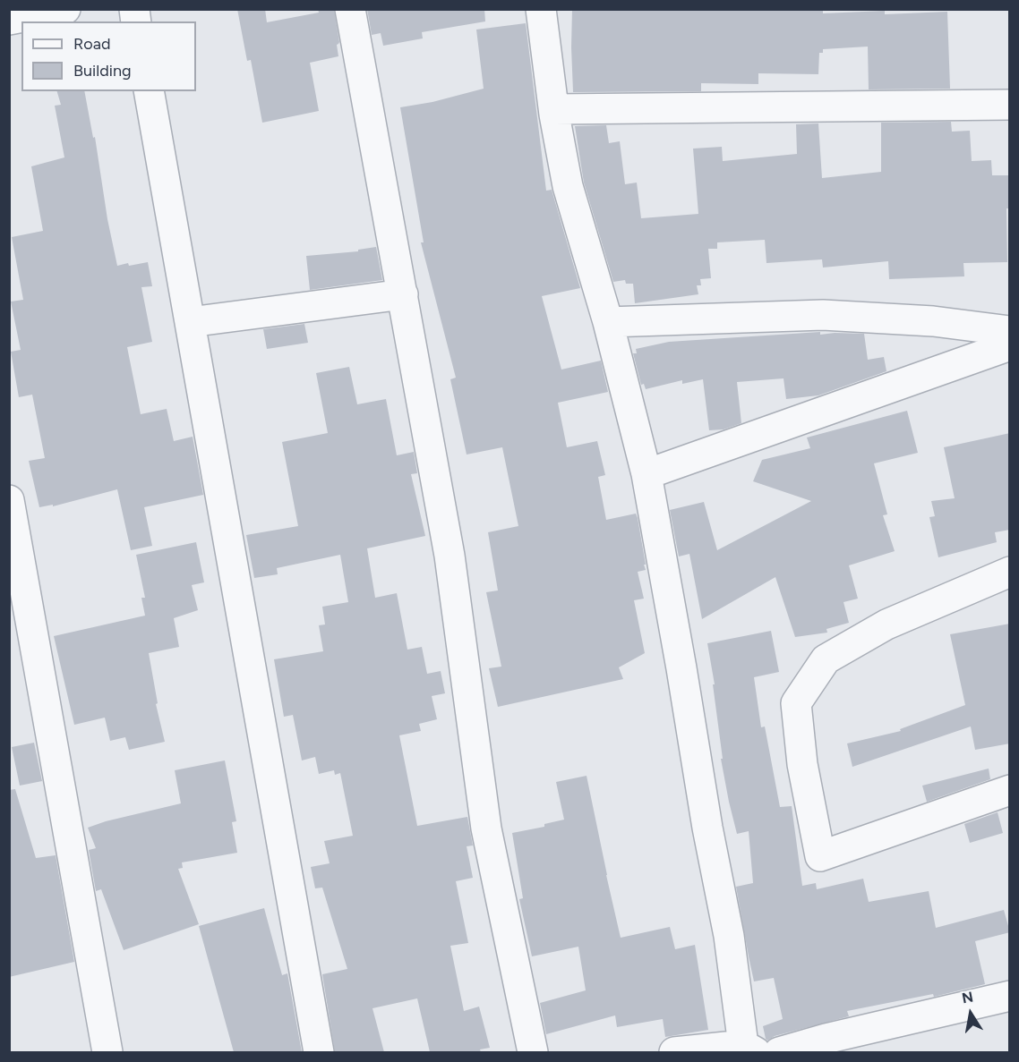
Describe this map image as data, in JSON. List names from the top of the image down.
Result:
{
  "legend": ["Road", "Building"],
  "north": "top"
}
